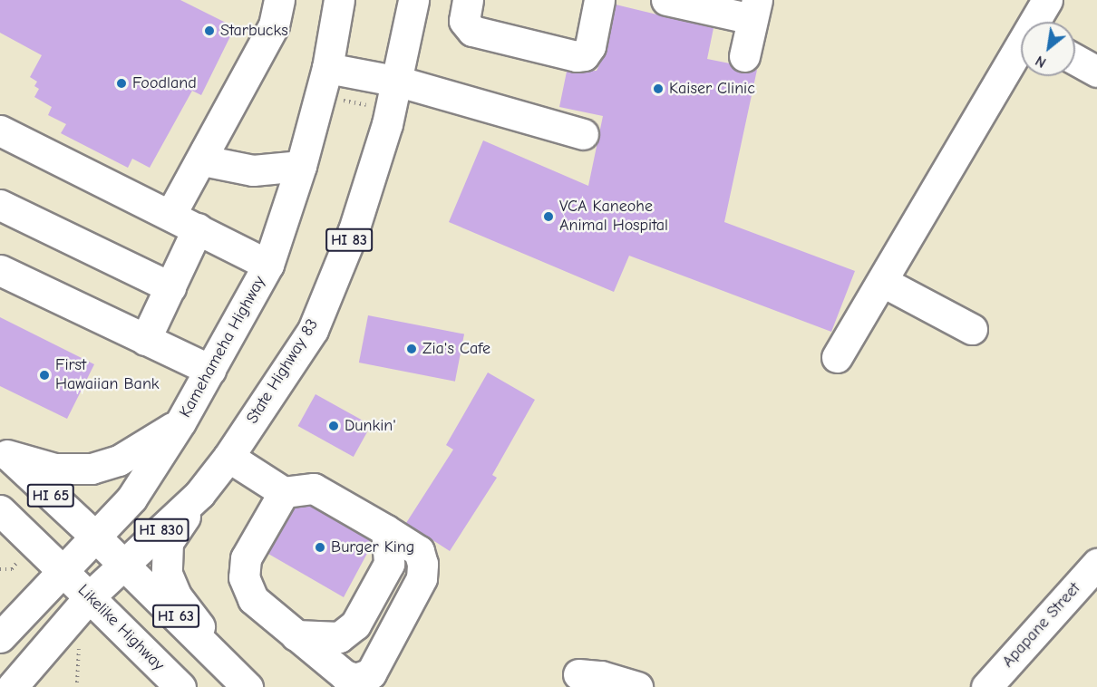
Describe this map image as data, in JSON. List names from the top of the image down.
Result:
{
  "streets": {
    "main road": [
      "HI 83",
      "Kamehameha Highway",
      "State Highway 83",
      "HI 65",
      "HI 830",
      "HI 63",
      "Apapane Street",
      "Likelike Highway"
    ]
  },
  "crossings": [
    ["HI 83", "State Highway 83"],
    ["HI 83", "HI 63"],
    ["Kamehameha Highway", "HI 65"],
    ["Kamehameha Highway", "HI 63"],
    ["Kamehameha Highway", "Likelike Highway"],
    ["State Highway 83", "HI 830"],
    ["State Highway 83", "HI 63"],
    ["State Highway 83", "Likelike Highway"],
    ["HI 65", "HI 63"],
    ["HI 65", "Likelike Highway"],
    ["HI 830", "Likelike Highway"]
  ],
  "places": [
    "Starbucks",
    "Foodland",
    "Kaiser Clinic",
    "VCA Kaneohe Animal Hospital",
    "Zia's Cafe",
    "First Hawaiian Bank",
    "Dunkin'",
    "Burger King"
  ],
  "north": "bottom left"
}
